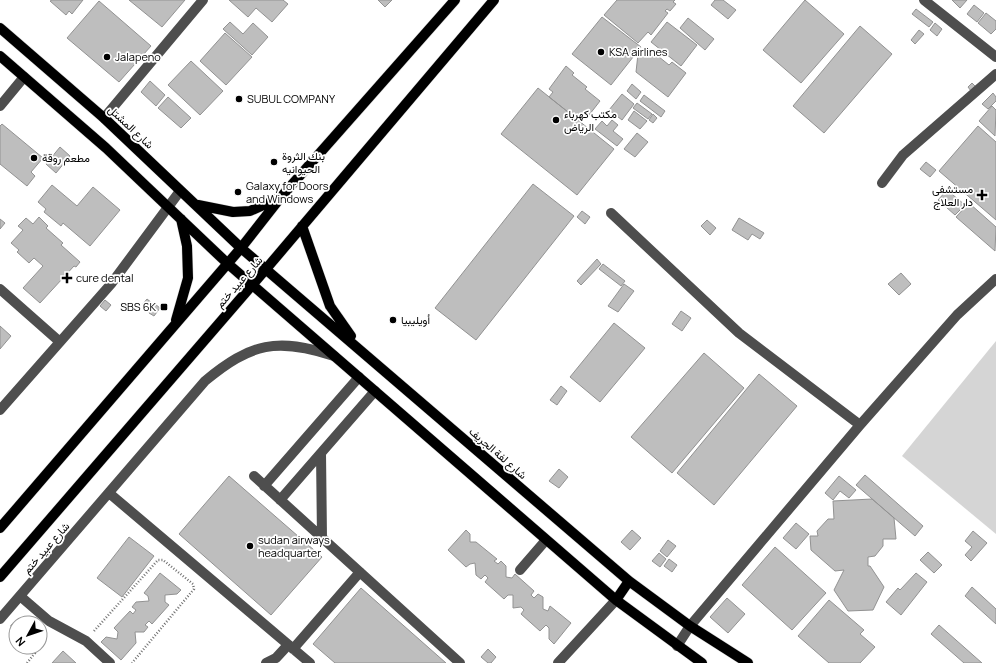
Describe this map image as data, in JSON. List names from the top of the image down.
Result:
{
  "streets": {
    "main road": ["شارع المشتل", "شارع عبيد ختم", "شارع لفة الجريف"]
  },
  "crossings": [
    ["شارع المشتل", "شارع عبيد ختم"],
    ["شارع المشتل", "شارع لفة الجريف"],
    ["شارع عبيد ختم", "شارع لفة الجريف"]
  ],
  "places": {
    "other": [
      "KSA airlines",
      "Jalapeno",
      "SUBUL COMPANY",
      "مكتب كهرباء الرياض",
      "مطعم روقة",
      "بنك الثروة الحيوانيه",
      "Galaxy for Doors and Windows",
      "أويليبيا",
      "sudan airways headquarter"
    ],
    "health": ["مستشفى دار العلاج", "cure dental"],
    "transit": ["SBS 6K"]
  },
  "north": "bottom left"
}
